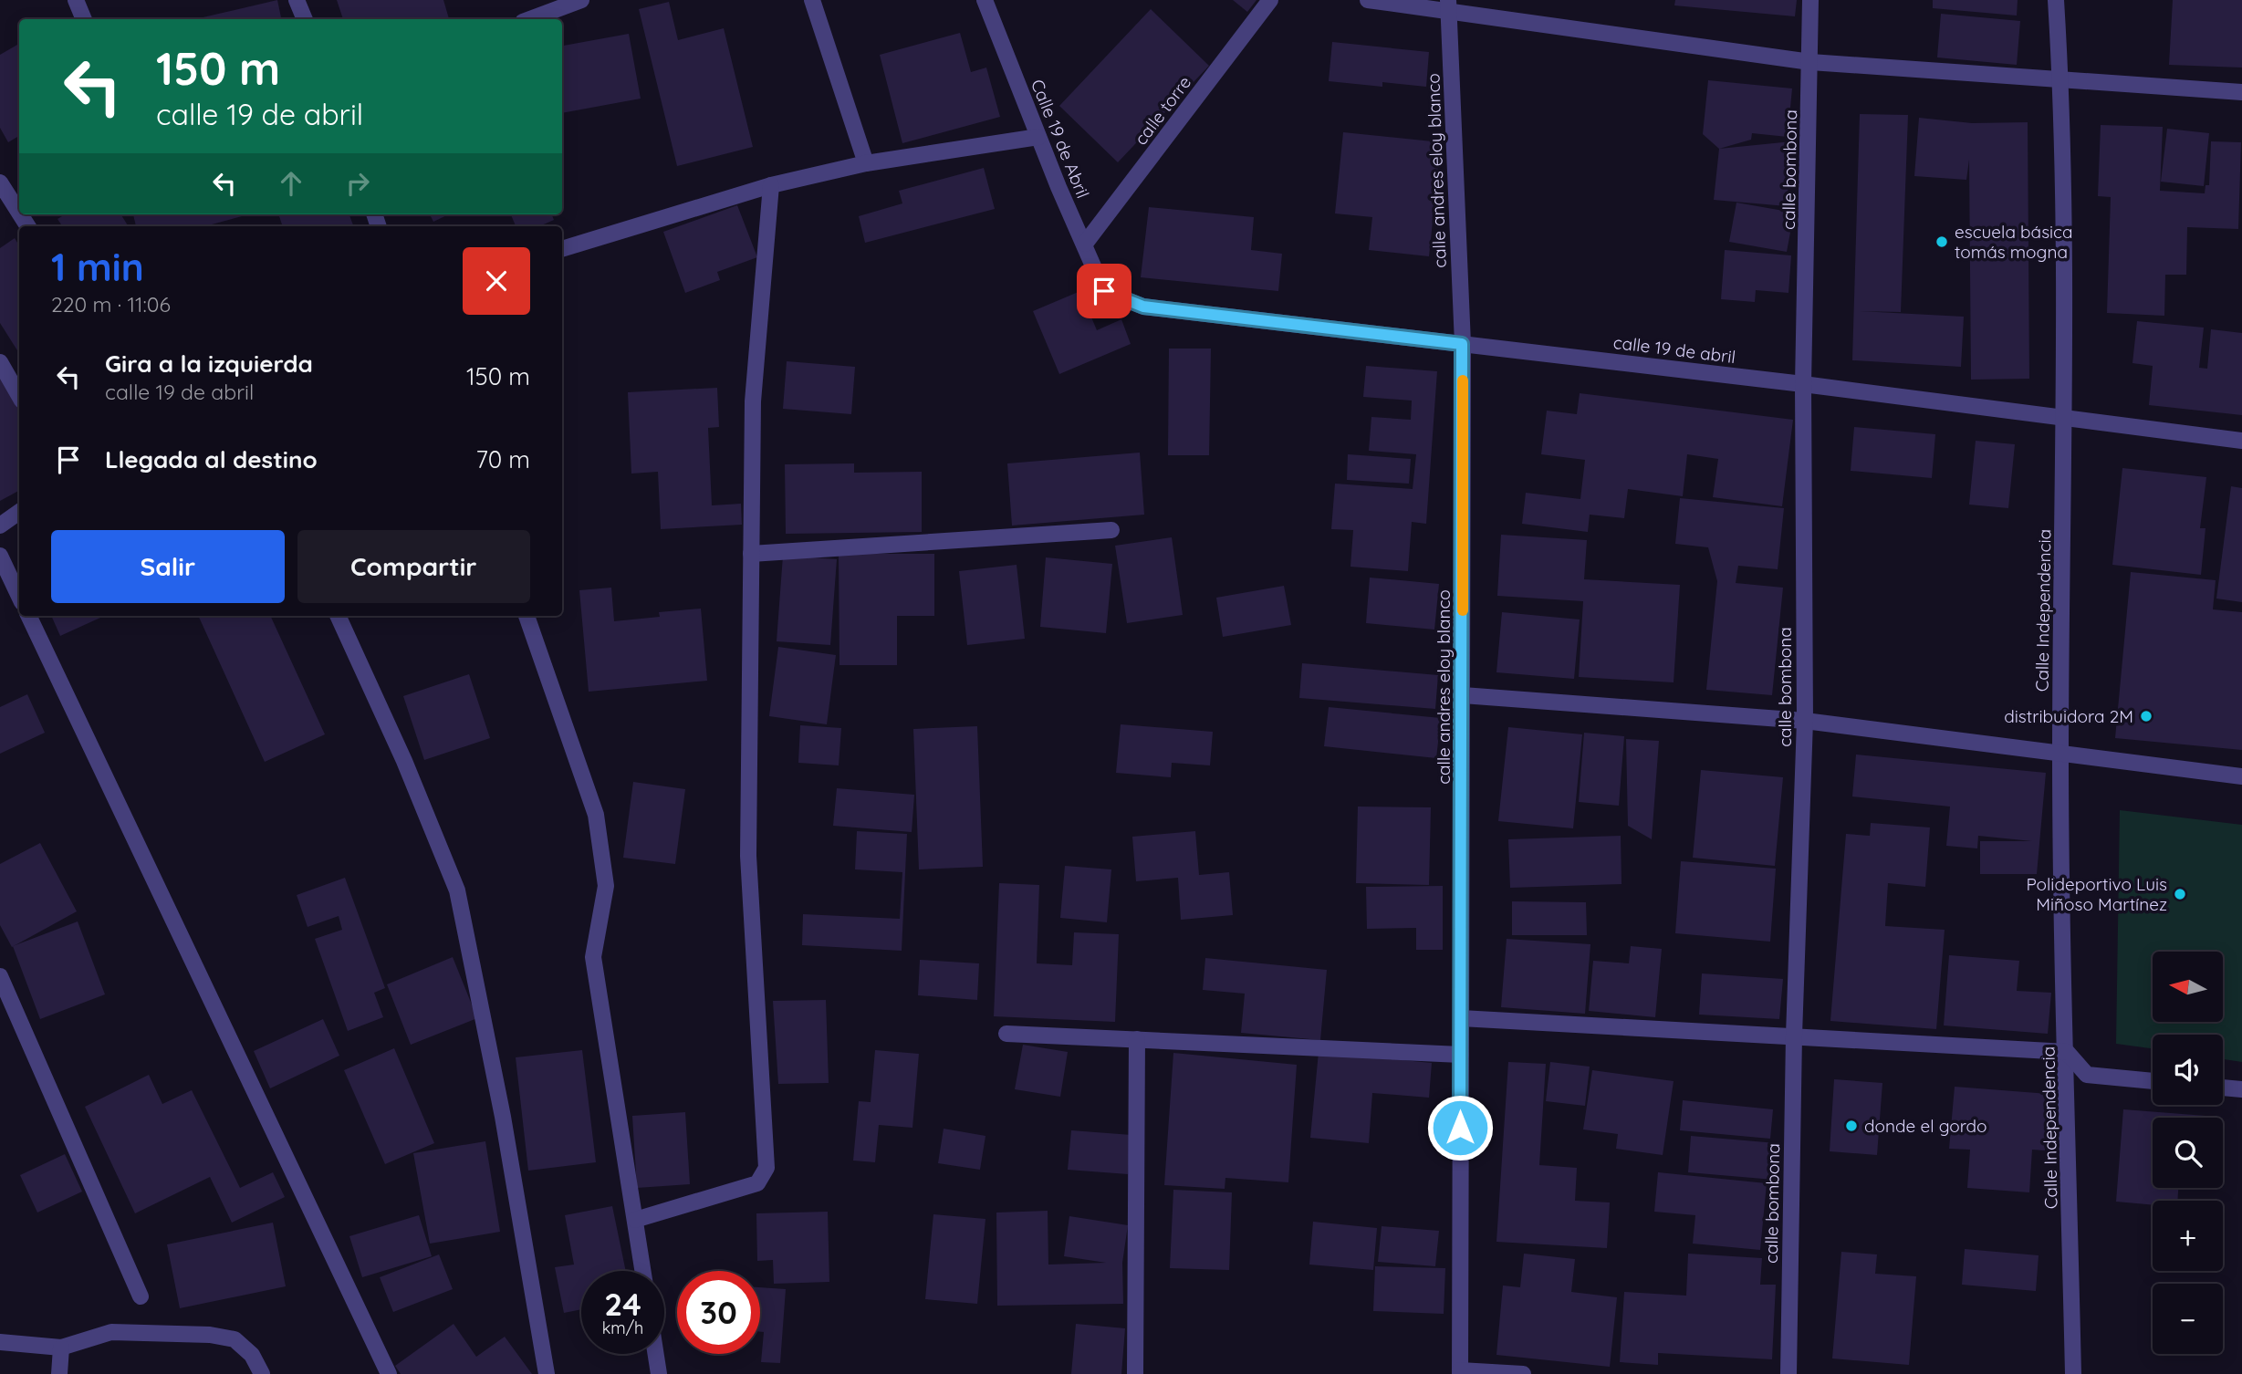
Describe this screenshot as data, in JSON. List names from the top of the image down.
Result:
{
  "streets": {
    "street": [
      "calle torre",
      "Calle 19 de Abril",
      "calle bombona",
      "calle andres eloy blanco",
      "calle 19 de abril",
      "Calle Independencia"
    ]
  },
  "crossings": [
    ["calle torre", "Calle 19 de Abril"],
    ["Calle 19 de Abril", "calle 19 de abril"],
    ["calle bombona", "calle 19 de abril"],
    ["calle andres eloy blanco", "calle 19 de abril"],
    ["calle 19 de abril", "Calle Independencia"]
  ],
  "places": [
    "escuela básica tomás mogna",
    "distribuidora 2M",
    "Polideportivo Luis Miñoso Martínez",
    "donde el gordo"
  ],
  "north": "left",
  "page": {
    "turn": ["150 m", "calle 19 de abril"],
    "heading": ["1 min", "220 m · 11:06"],
    "list": [
      {
        "name": "Gira a la izquierda",
        "note": "calle 19 de abril",
        "value": "150 m"
      },
      {
        "name": "Llegada al destino",
        "value": "70 m"
      }
    ],
    "buttons": ["Salir", "Compartir"],
    "map_buttons": ["+", "−"],
    "speed": "24 km/h",
    "limit": "30"
  }
}
